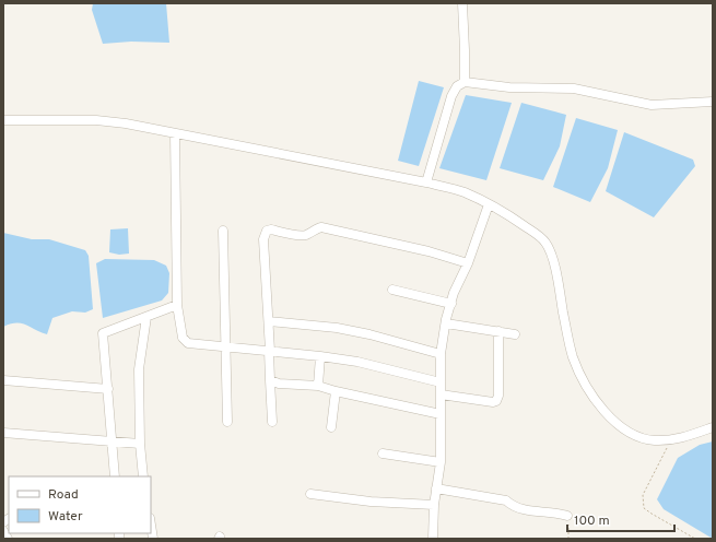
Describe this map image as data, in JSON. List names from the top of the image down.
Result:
{
  "legend": ["Road", "Water"],
  "scale_bar": "100 m"
}
